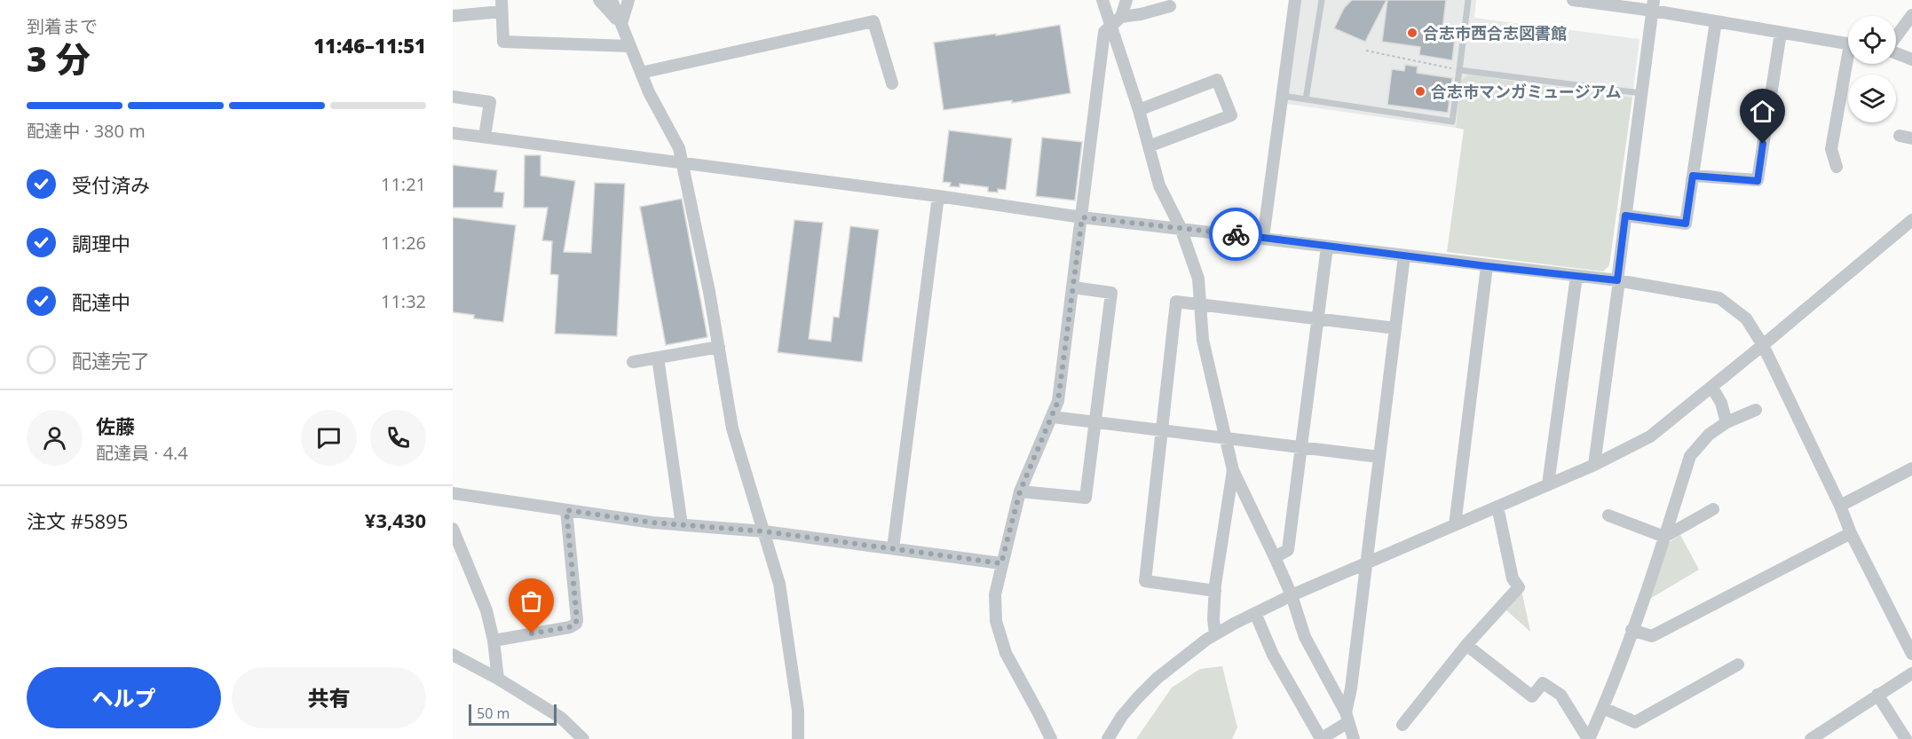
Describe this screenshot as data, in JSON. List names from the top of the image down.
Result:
{
  "places": ["合志市西合志図書館", "合志市マンガミュージアム"],
  "scale_bar": "50 m",
  "page": {
    "heading": ["3 分", "到着まで", "11:46–11:51"],
    "panel": [
      "佐藤",
      "配達員 · 4.4",
      "注文 #5895",
      "¥3,430"
    ],
    "bar": "配達中 · 380 m",
    "list": [
      ["受付済み", "11:21"],
      ["調理中", "11:26"],
      ["配達中", "11:32"],
      "配達完了"
    ],
    "buttons": ["ヘルプ", "共有"],
    "scale": "50 m"
  }
}
